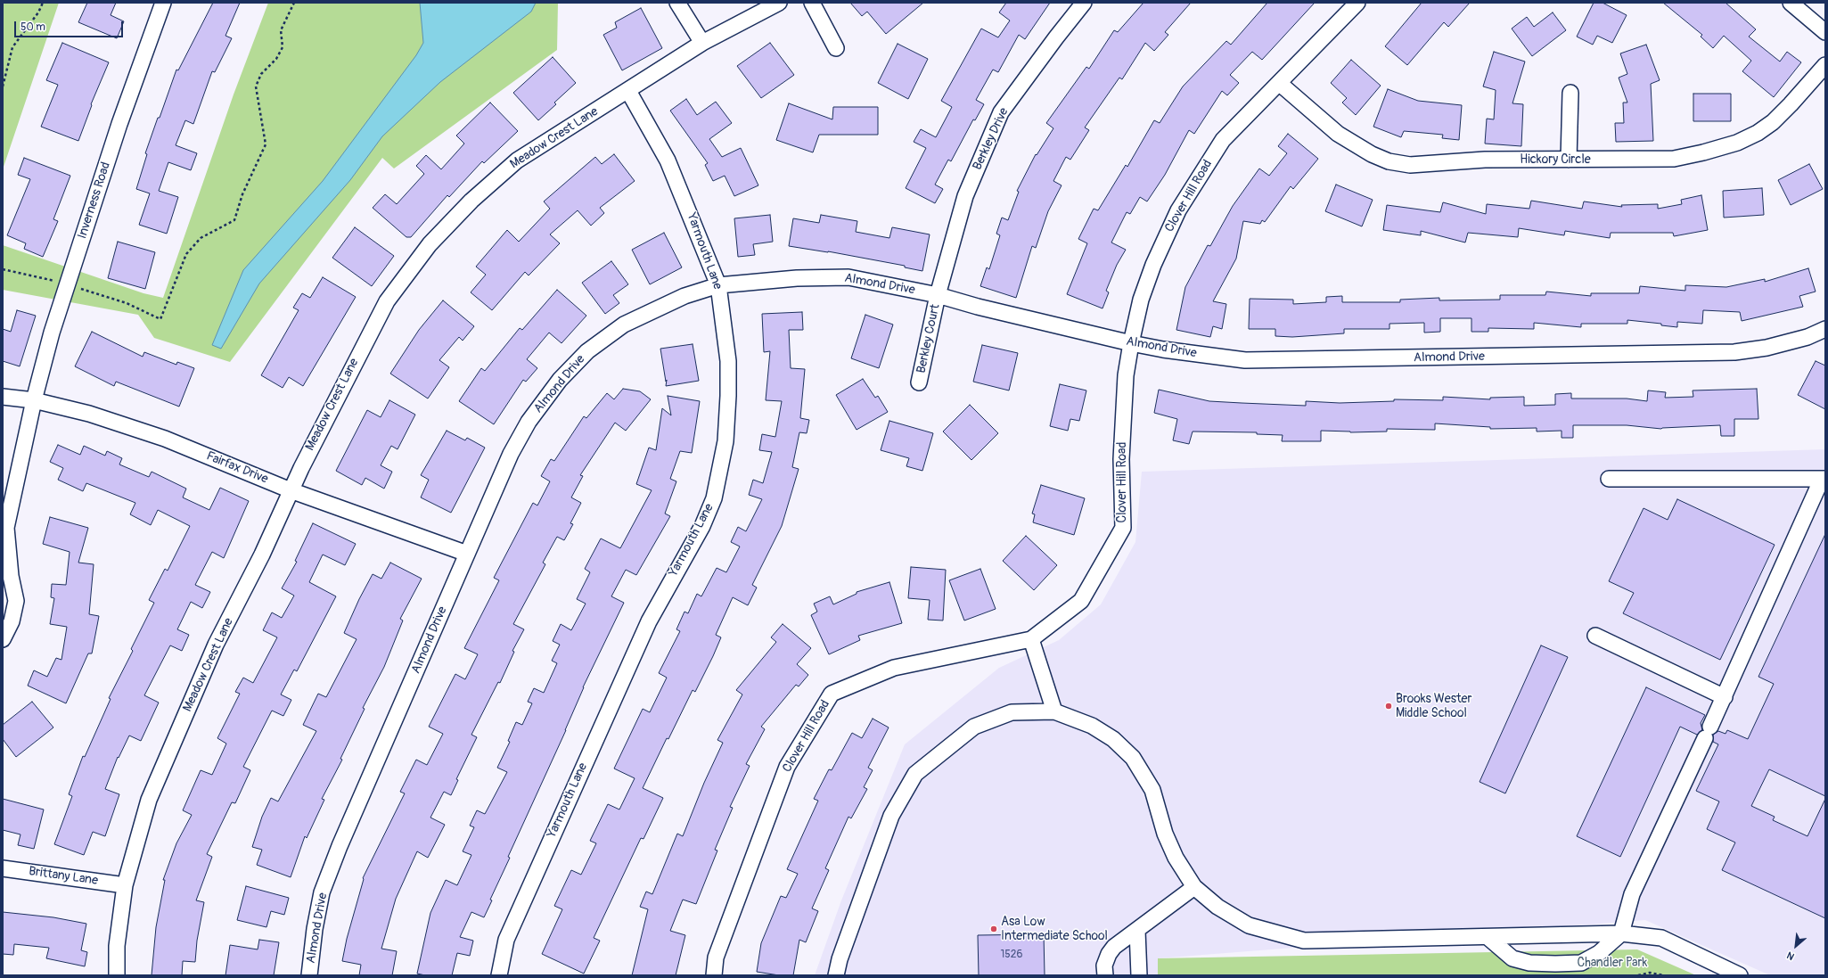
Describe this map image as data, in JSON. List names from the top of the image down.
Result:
{
  "streets": {
    "street": [
      "Meadow Crest Lane",
      "Berkley Drive",
      "Hickory Circle",
      "Clover Hill Road",
      "Inverness Road",
      "Yarmouth Lane",
      "Almond Drive",
      "Berkley Court",
      "Fairfax Drive",
      "Brittany Lane"
    ]
  },
  "crossings": [
    ["Meadow Crest Lane", "Yarmouth Lane"],
    ["Meadow Crest Lane", "Fairfax Drive"],
    ["Meadow Crest Lane", "Brittany Lane"],
    ["Berkley Drive", "Almond Drive"],
    ["Berkley Drive", "Berkley Court"],
    ["Hickory Circle", "Clover Hill Road"],
    ["Clover Hill Road", "Almond Drive"],
    ["Inverness Road", "Fairfax Drive"],
    ["Yarmouth Lane", "Almond Drive"],
    ["Almond Drive", "Berkley Court"],
    ["Almond Drive", "Fairfax Drive"]
  ],
  "parks": ["Chandler Park"],
  "places": ["Brooks Wester Middle School", "Asa Low Intermediate School"],
  "house_numbers": ["1526"],
  "scale_bar": "50 m",
  "north": "bottom left"
}
